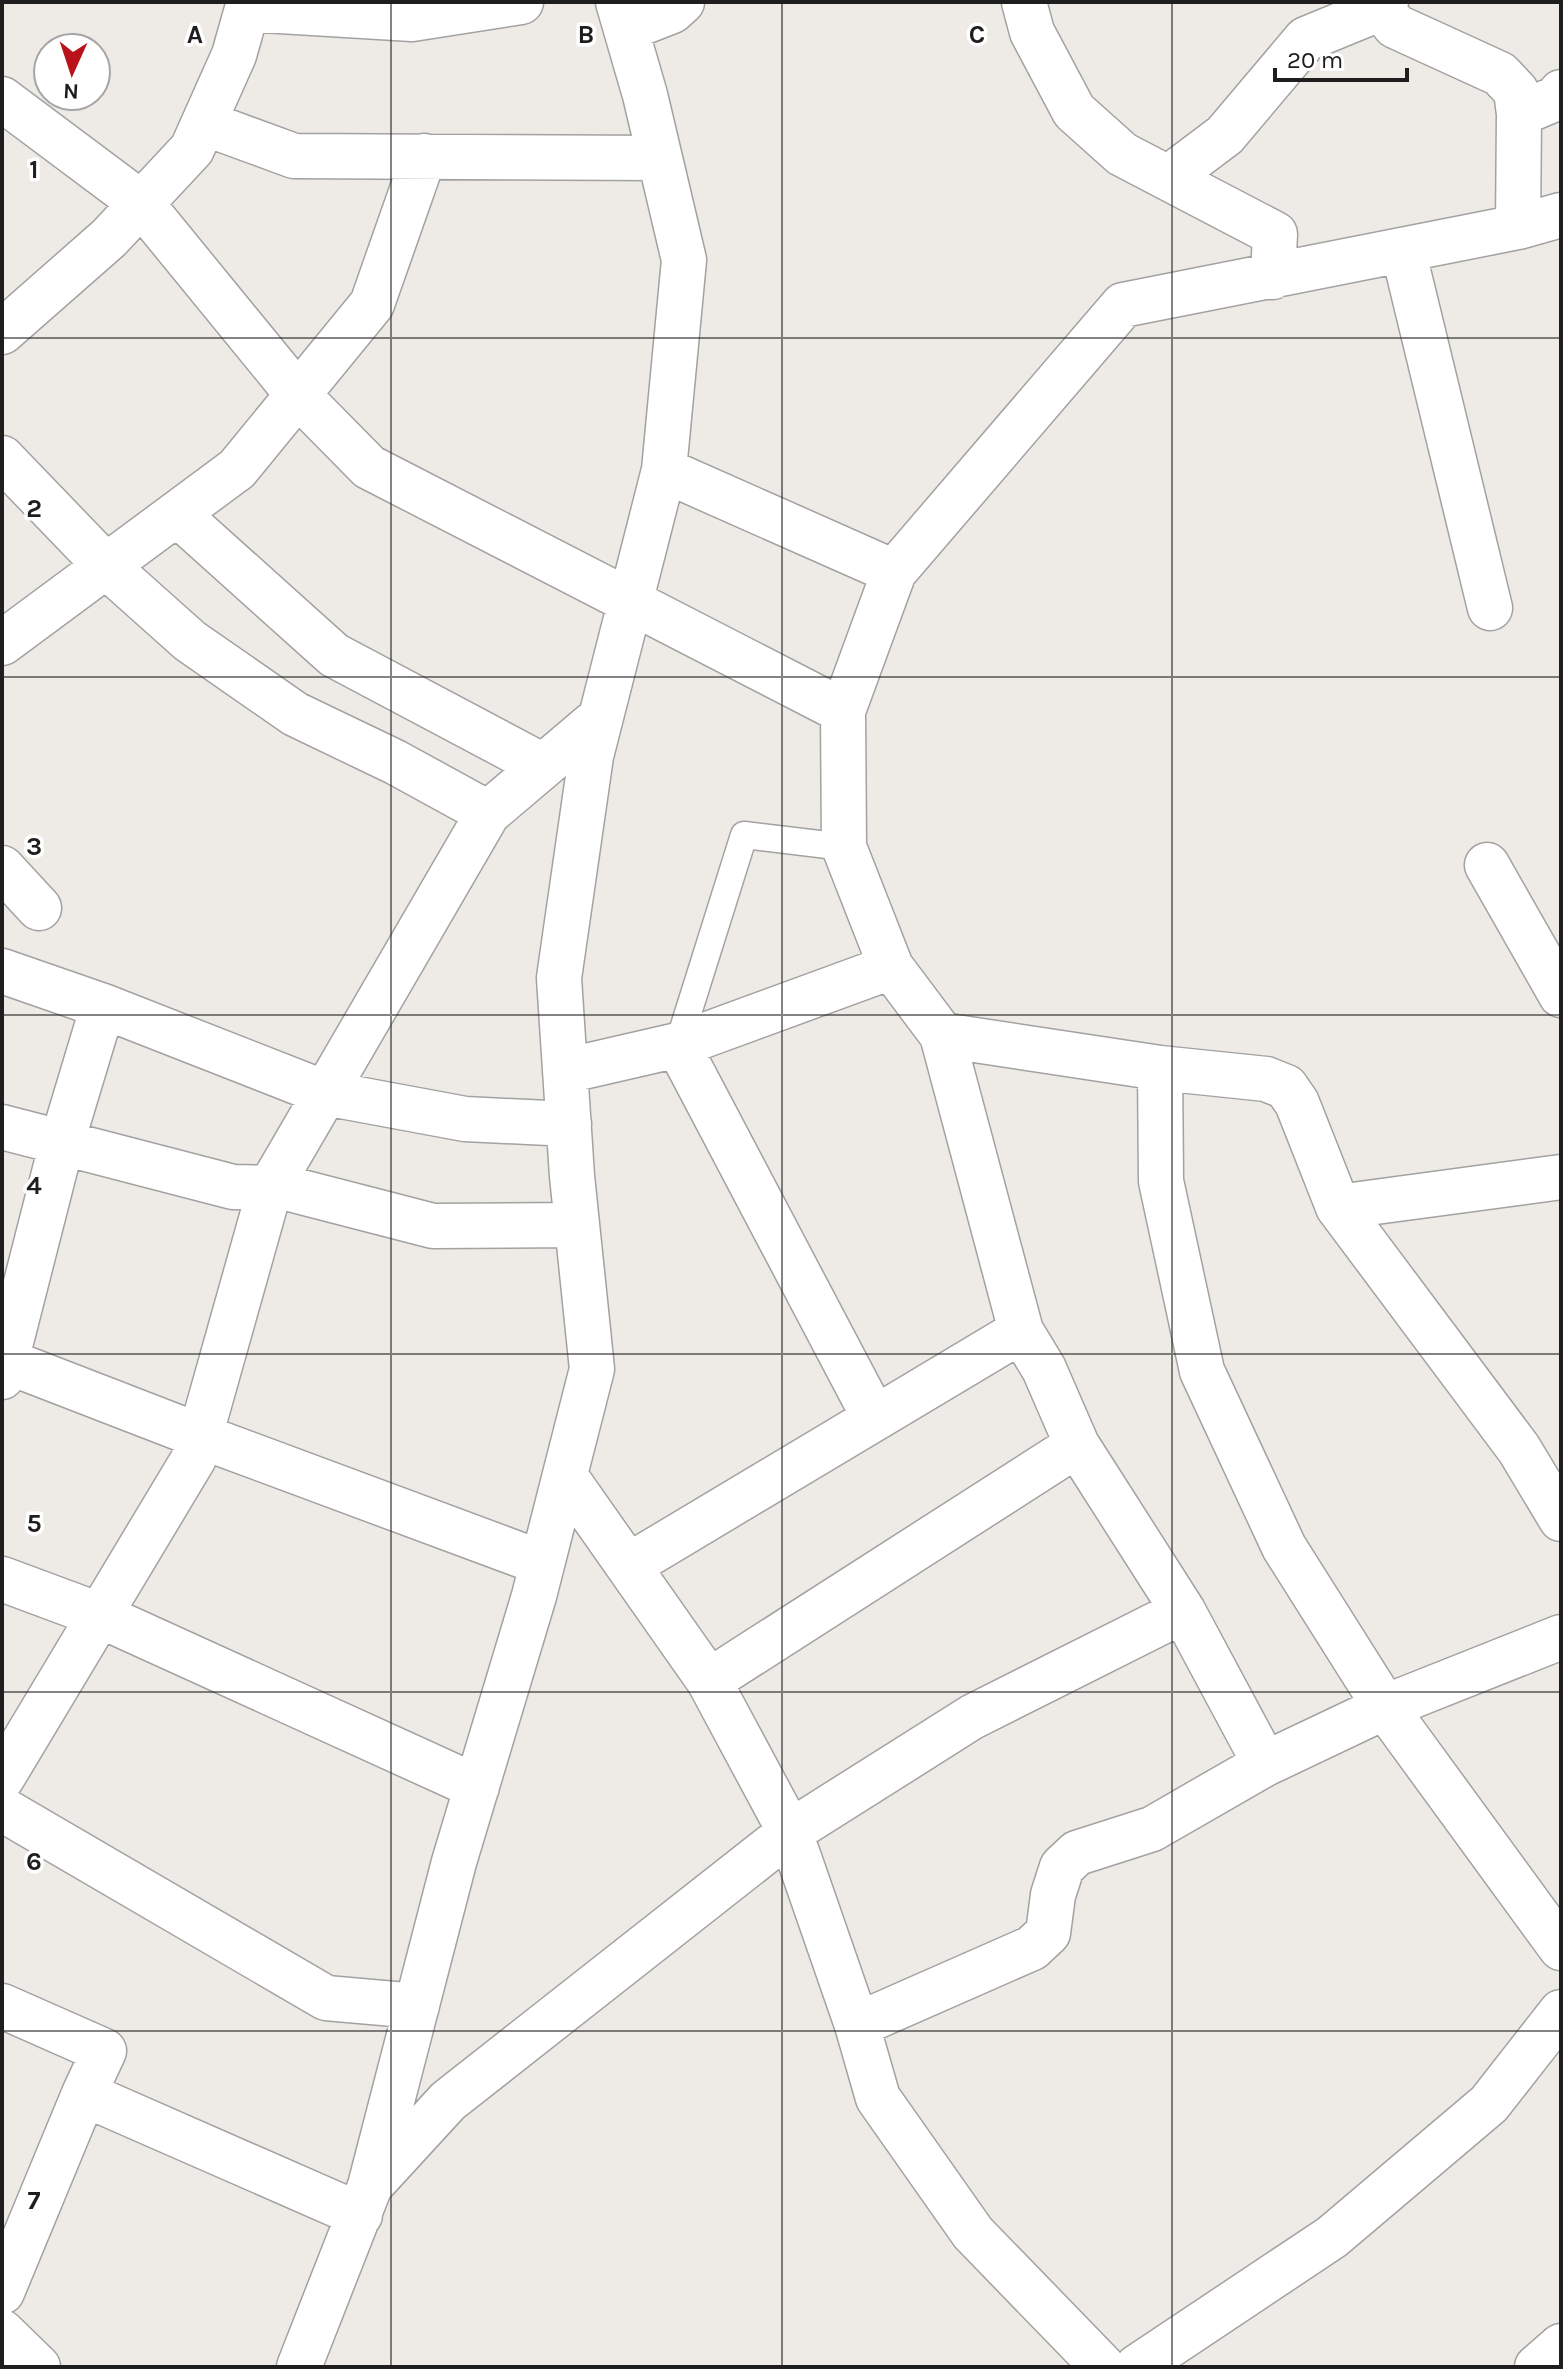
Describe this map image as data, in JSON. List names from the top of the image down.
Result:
{
  "scale_bar": "20 m",
  "north": "bottom",
  "grid": {
    "columns": ["A", "B", "C"],
    "rows": [
      "1",
      "2",
      "3",
      "4",
      "5",
      "6",
      "7"
    ]
  }
}
